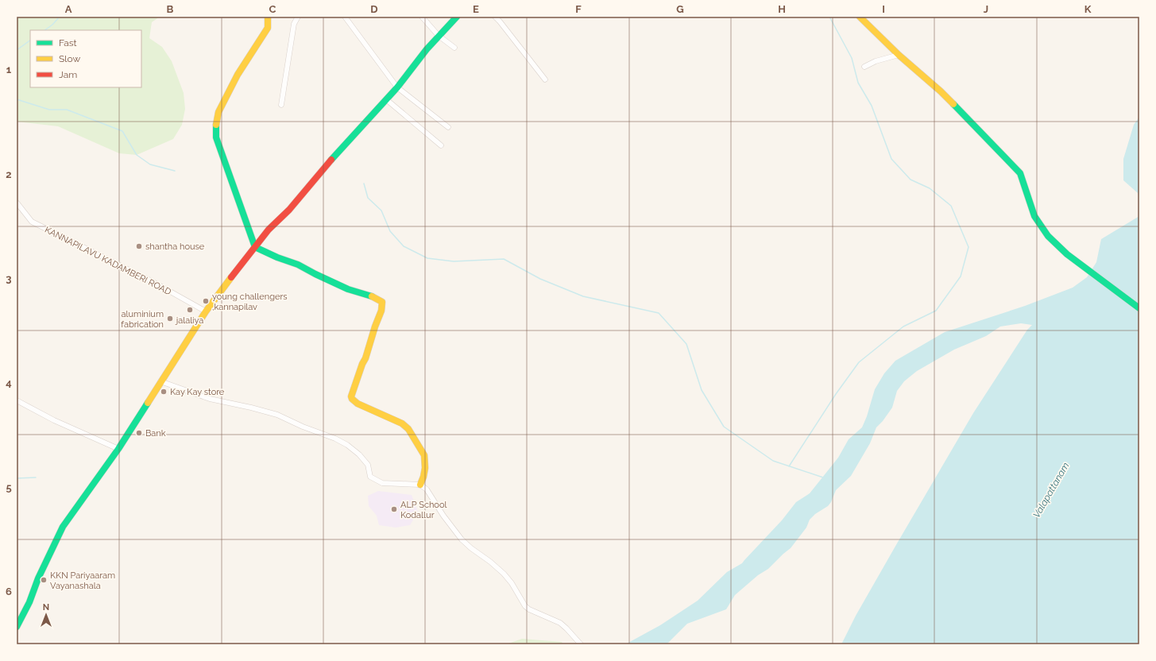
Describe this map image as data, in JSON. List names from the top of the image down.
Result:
{
  "streets": {
    "street": ["KANNAPILAVU KADAMBERI ROAD"]
  },
  "water": ["Valapattanam"],
  "places": [
    "shantha house",
    "young challengers ,kannapilav",
    "jalaliya",
    "aluminium fabrication",
    "Kay Kay store",
    "Bank",
    "ALP School Kodallur",
    "KKN Pariyaaram Vayanashala"
  ],
  "legend": ["Fast", "Slow", "Jam"],
  "north": "top",
  "grid": {
    "columns": [
      "A",
      "B",
      "C",
      "D",
      "E",
      "F",
      "G",
      "H",
      "I",
      "J",
      "K"
    ],
    "rows": [
      "1",
      "2",
      "3",
      "4",
      "5",
      "6"
    ]
  }
}
